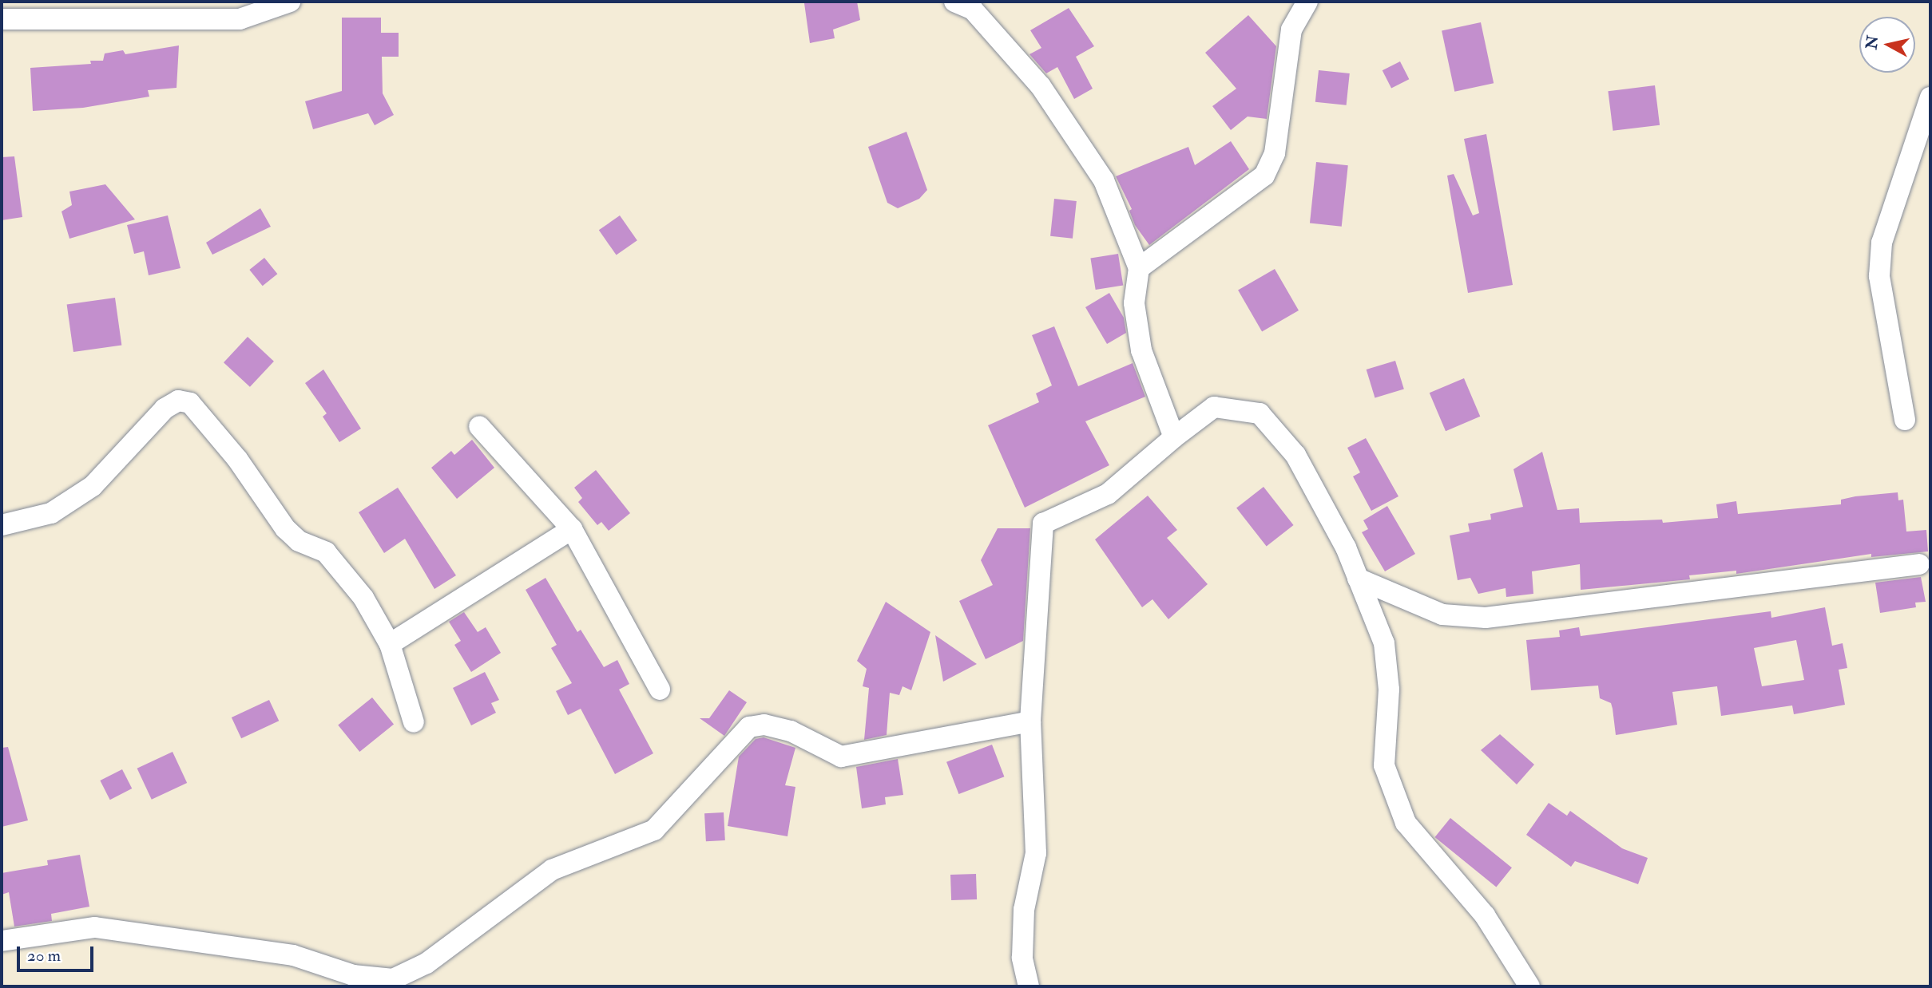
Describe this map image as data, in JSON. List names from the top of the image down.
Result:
{
  "scale_bar": "20 m",
  "north": "left"
}
